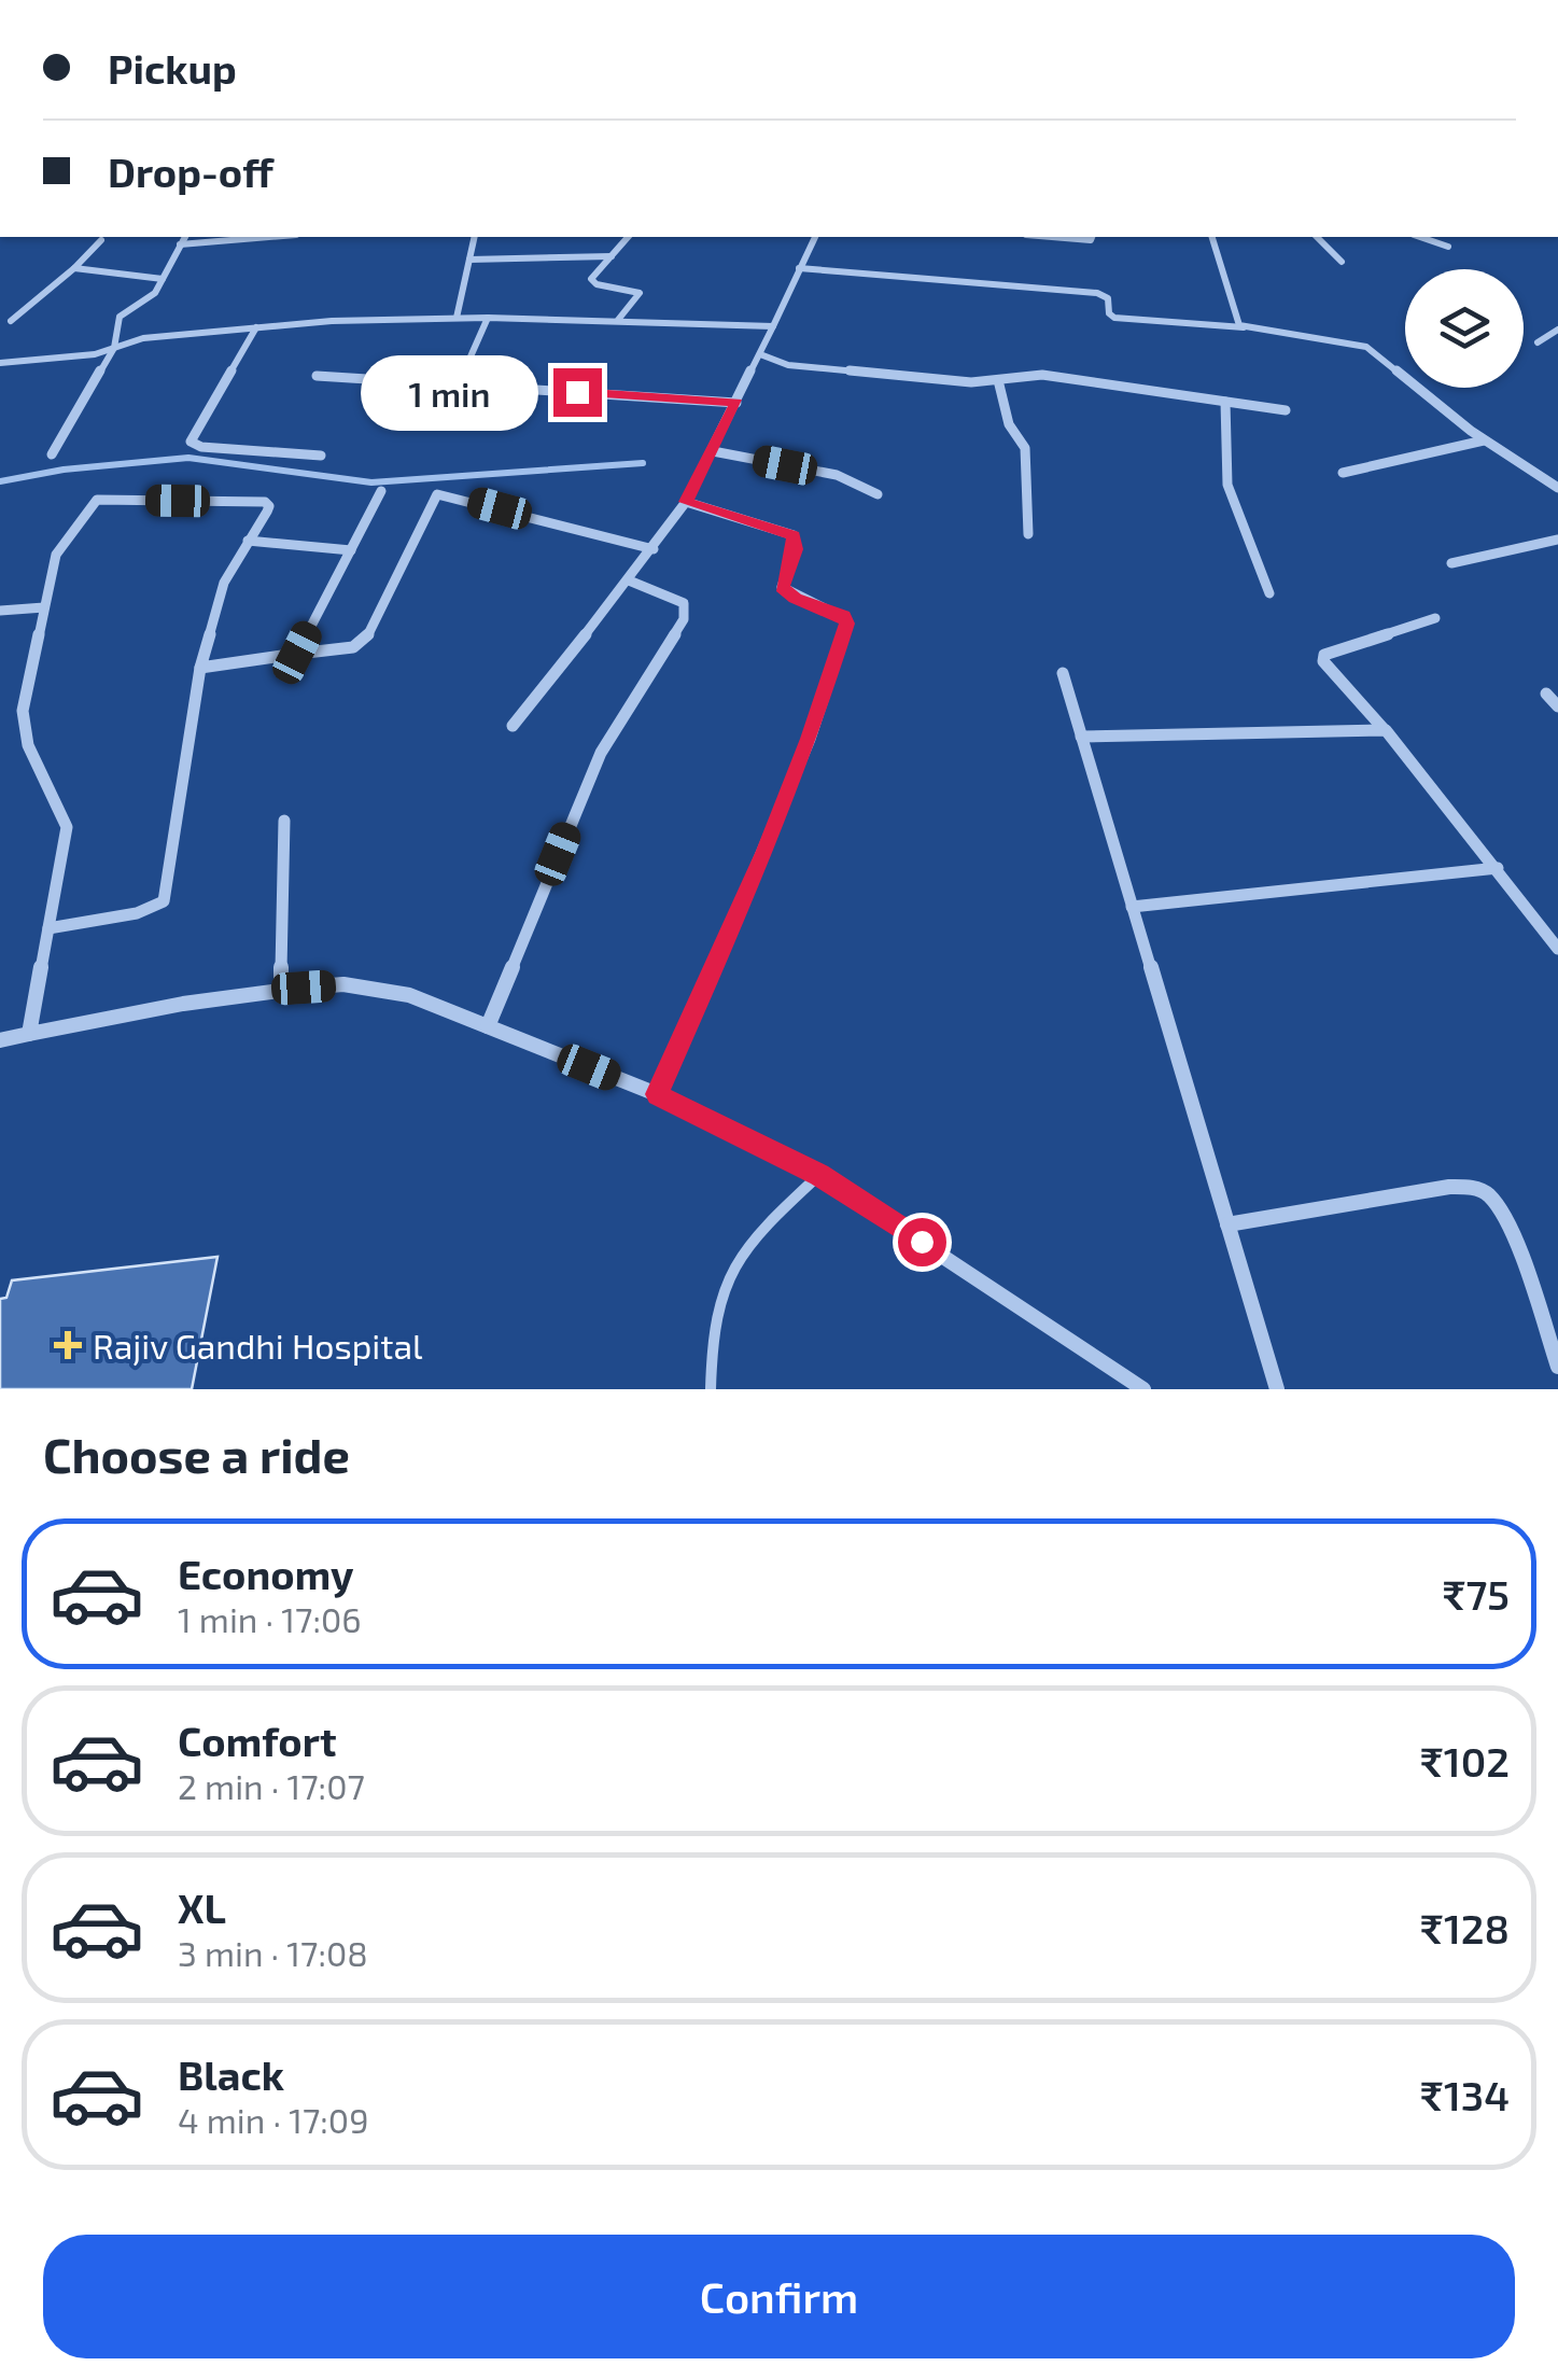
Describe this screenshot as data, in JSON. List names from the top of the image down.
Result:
{
  "places": {
    "health": ["Rajiv Gandhi Hospital"]
  },
  "page": {
    "banner": ["Pickup", "Drop-off"],
    "bubble": "1 min",
    "heading": "Choose a ride",
    "list": [
      {
        "name": "Economy",
        "note": "1 min · 17:06",
        "value": "₹75"
      },
      {
        "name": "Comfort",
        "note": "2 min · 17:07",
        "value": "₹102"
      },
      {
        "name": "XL",
        "note": "3 min · 17:08",
        "value": "₹128"
      },
      {
        "name": "Black",
        "note": "4 min · 17:09",
        "value": "₹134"
      }
    ],
    "buttons": "Confirm"
  }
}
